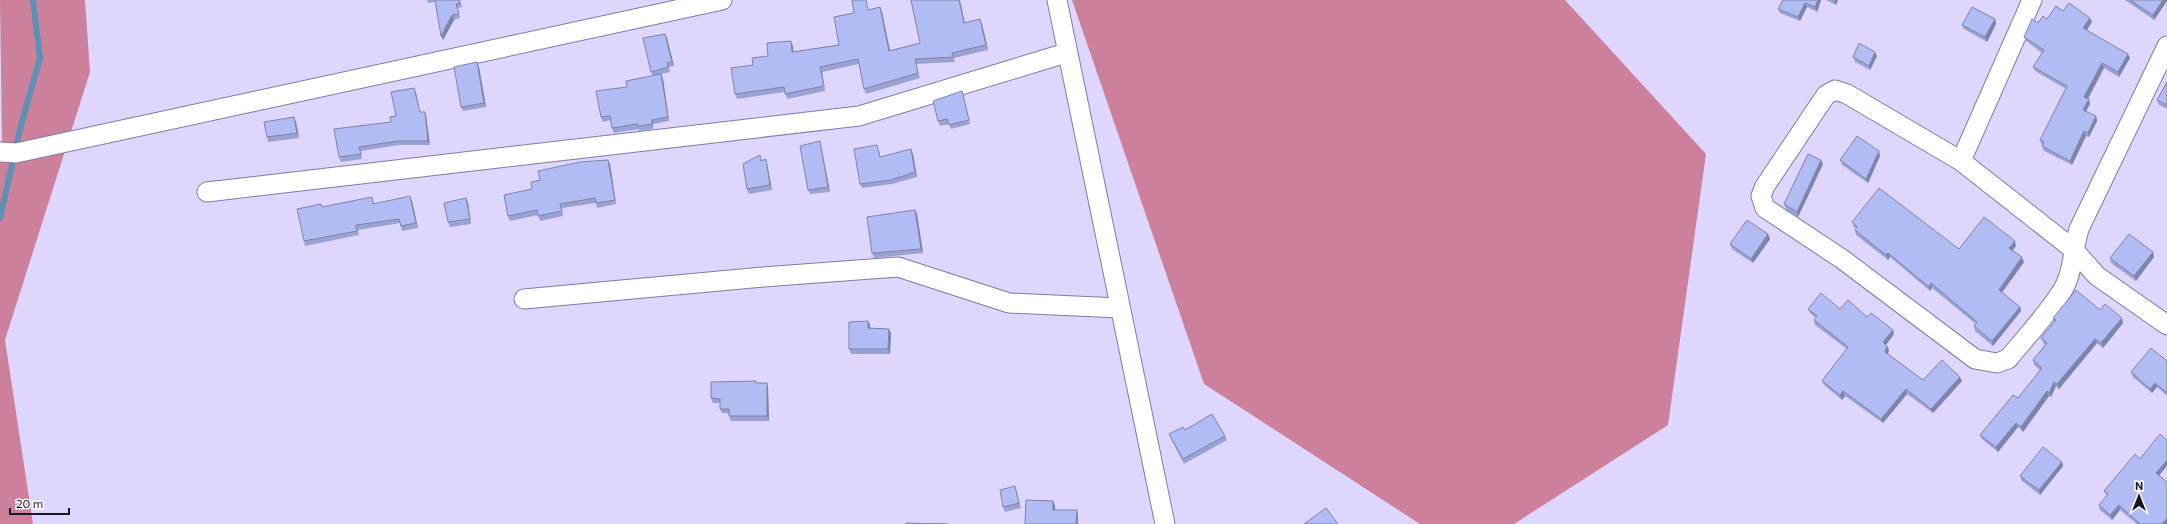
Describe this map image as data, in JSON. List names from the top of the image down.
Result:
{
  "scale_bar": "20 m",
  "north": "top"
}
